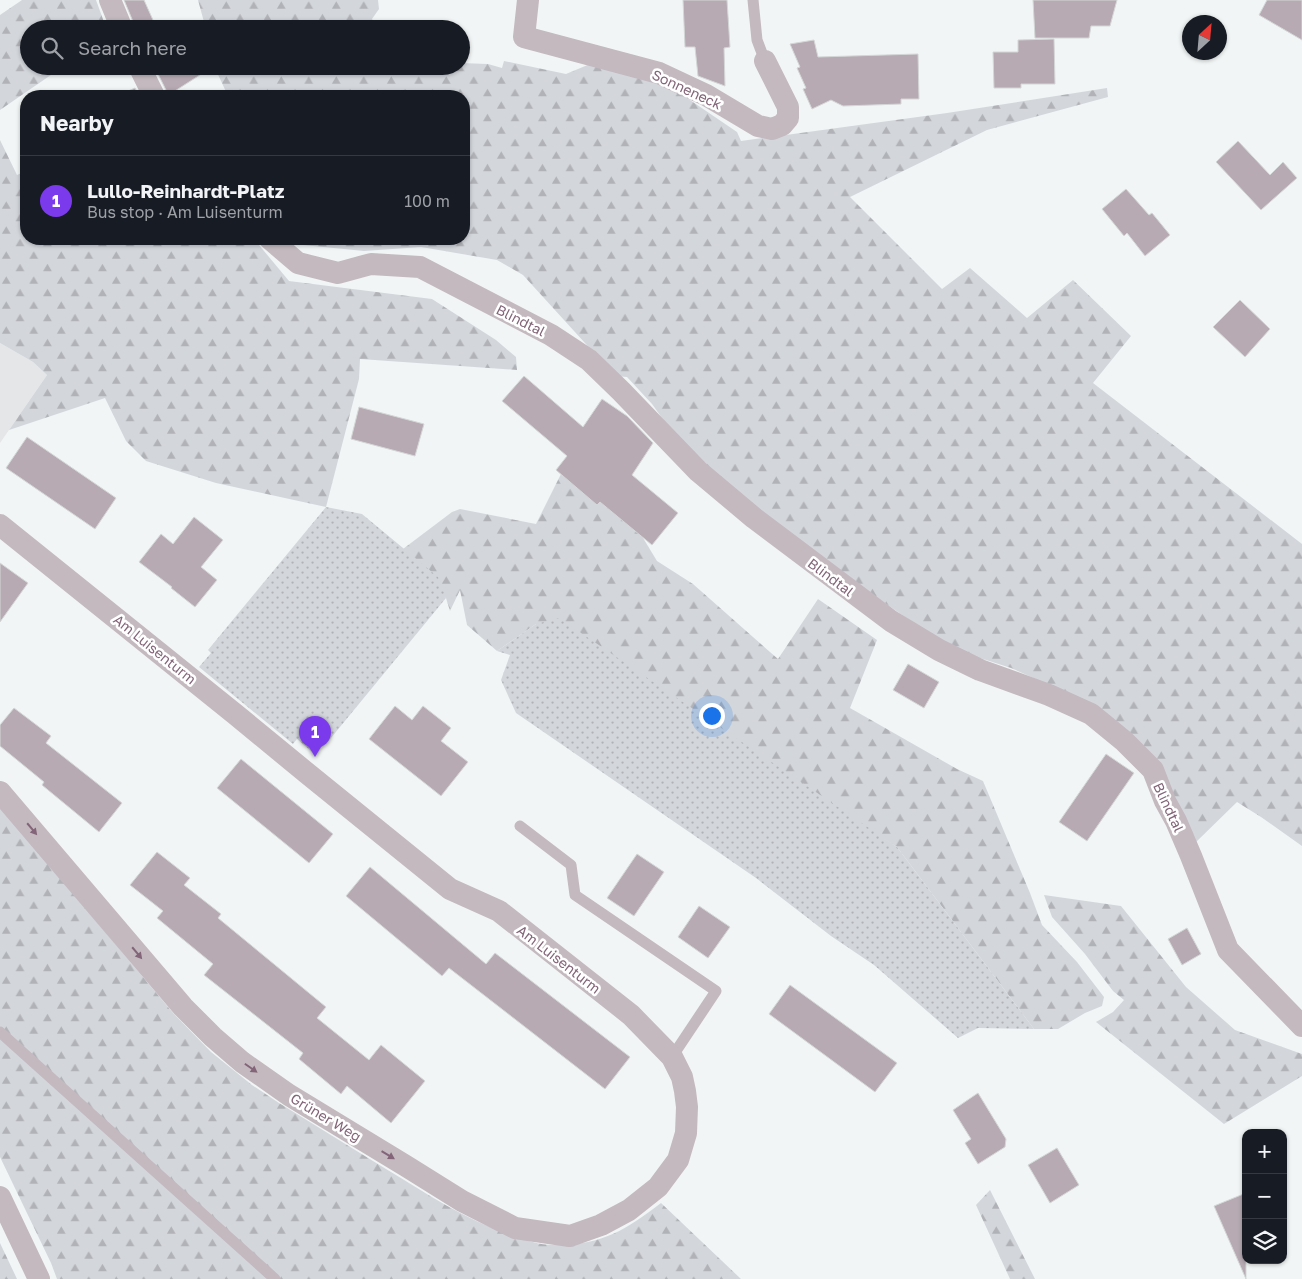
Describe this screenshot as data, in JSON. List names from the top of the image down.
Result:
{
  "streets": {
    "street": [
      "Sonneneck",
      "Blindtal",
      "Am Luisenturm",
      "Grüner Weg"
    ]
  },
  "crossings": [
    ["Am Luisenturm", "Grüner Weg"]
  ],
  "one_way": ["Grüner Weg"],
  "north": "top right",
  "page": {
    "search": "Search here",
    "heading": "Nearby",
    "list": [
      {
        "mark": "1",
        "name": "Lullo-Reinhardt-Platz",
        "note": "Bus stop · Am Luisenturm",
        "value": "100 m"
      }
    ],
    "pins": "1",
    "map_buttons": ["+", "−"]
  }
}
